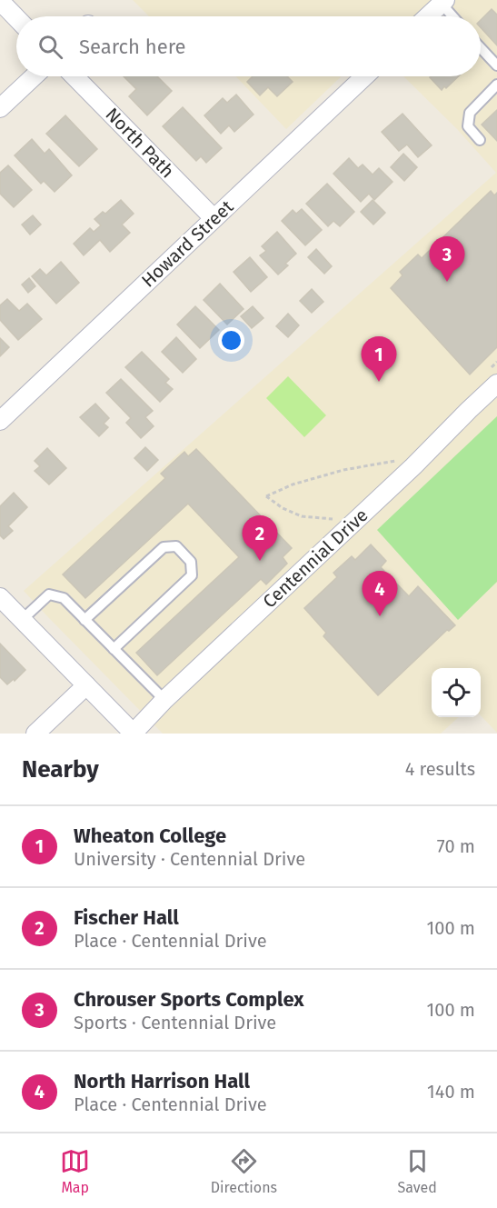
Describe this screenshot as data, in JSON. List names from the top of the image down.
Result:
{
  "streets": {
    "street": ["North Path", "Howard Street", "Centennial Drive"]
  },
  "crossings": [
    ["North Path", "Howard Street"]
  ],
  "page": {
    "search": "Search here",
    "pins": [
      "3",
      "1",
      "2",
      "4"
    ],
    "heading": ["Nearby", "4 results"],
    "list": [
      {
        "mark": "1",
        "name": "Wheaton College",
        "note": "University · Centennial Drive",
        "value": "70 m"
      },
      {
        "mark": "2",
        "name": "Fischer Hall",
        "note": "Place · Centennial Drive",
        "value": "100 m"
      },
      {
        "mark": "3",
        "name": "Chrouser Sports Complex",
        "note": "Sports · Centennial Drive",
        "value": "100 m"
      },
      {
        "mark": "4",
        "name": "North Harrison Hall",
        "note": "Place · Centennial Drive",
        "value": "140 m"
      }
    ],
    "nav": ["Map", "Directions", "Saved"]
  }
}
